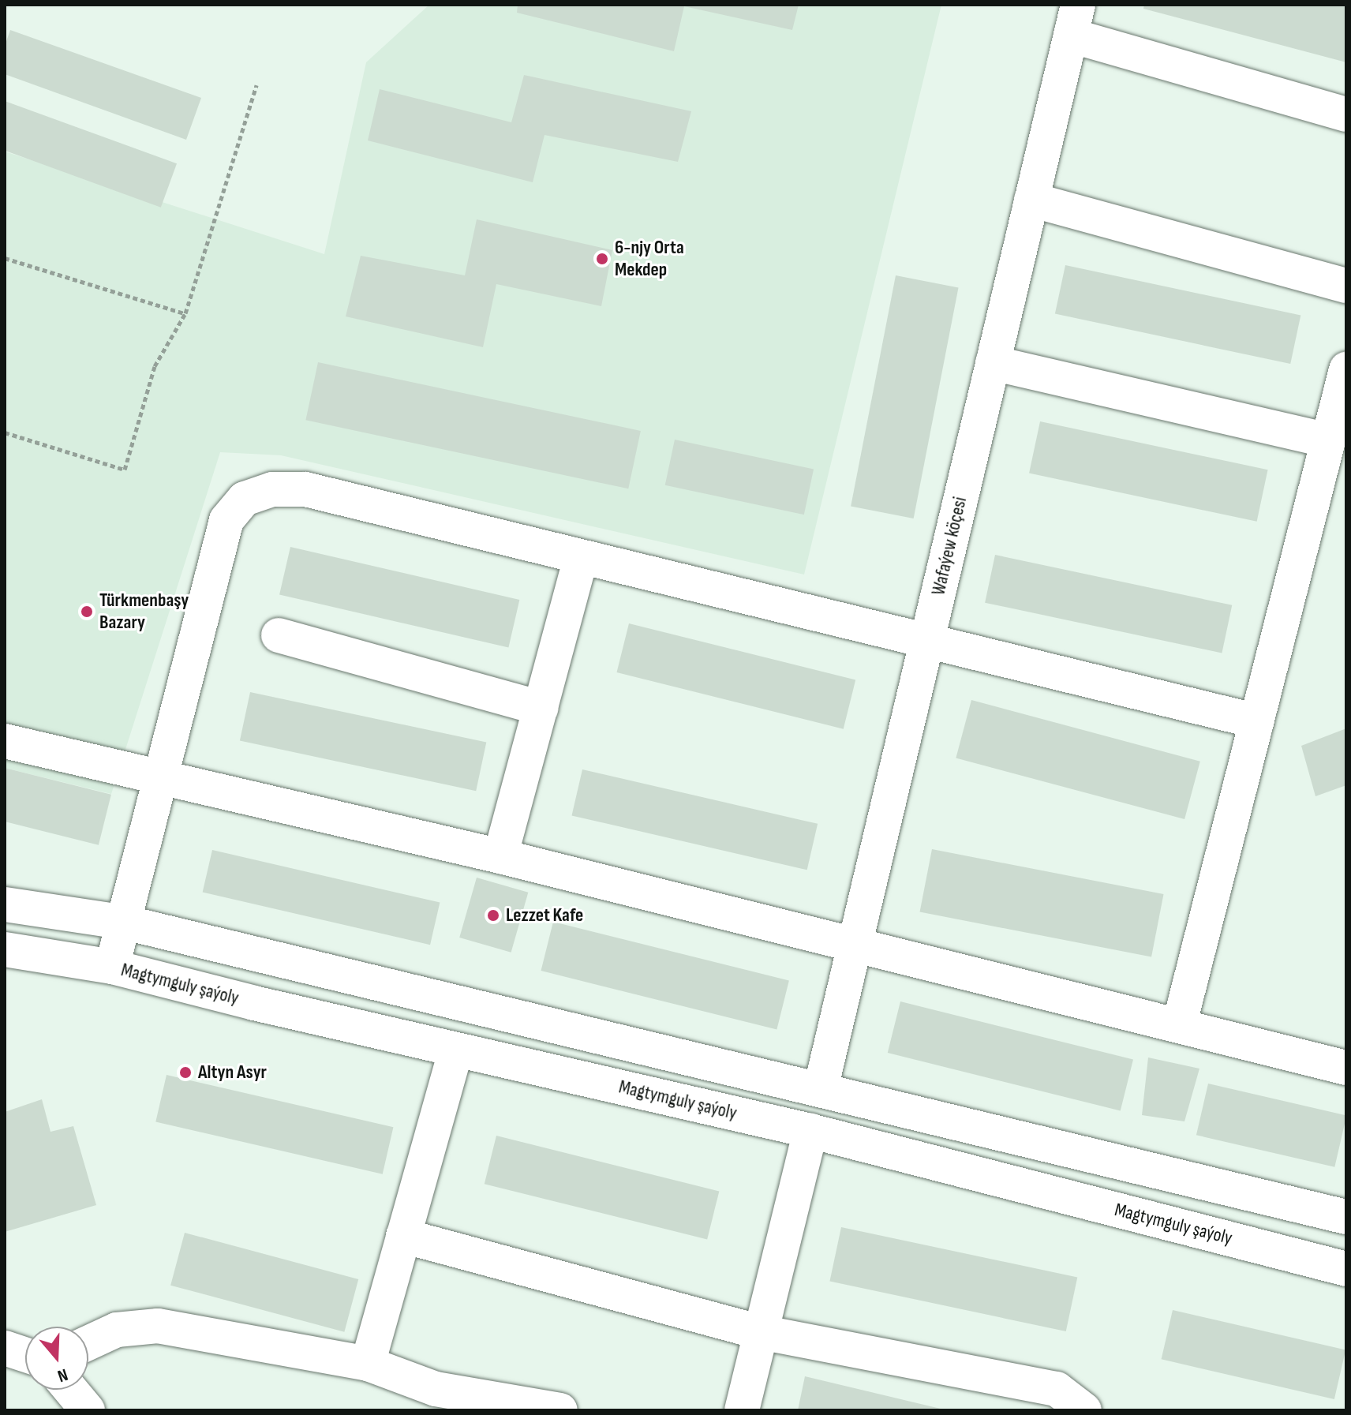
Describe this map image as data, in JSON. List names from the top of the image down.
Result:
{
  "streets": {
    "street": ["Wafaýew köçesi", "Magtymguly şaýoly"]
  },
  "places": [
    "6-njy Orta Mekdep",
    "Türkmenbaşy Bazary",
    "Lezzet Kafe",
    "Altyn Asyr"
  ],
  "north": "bottom"
}
